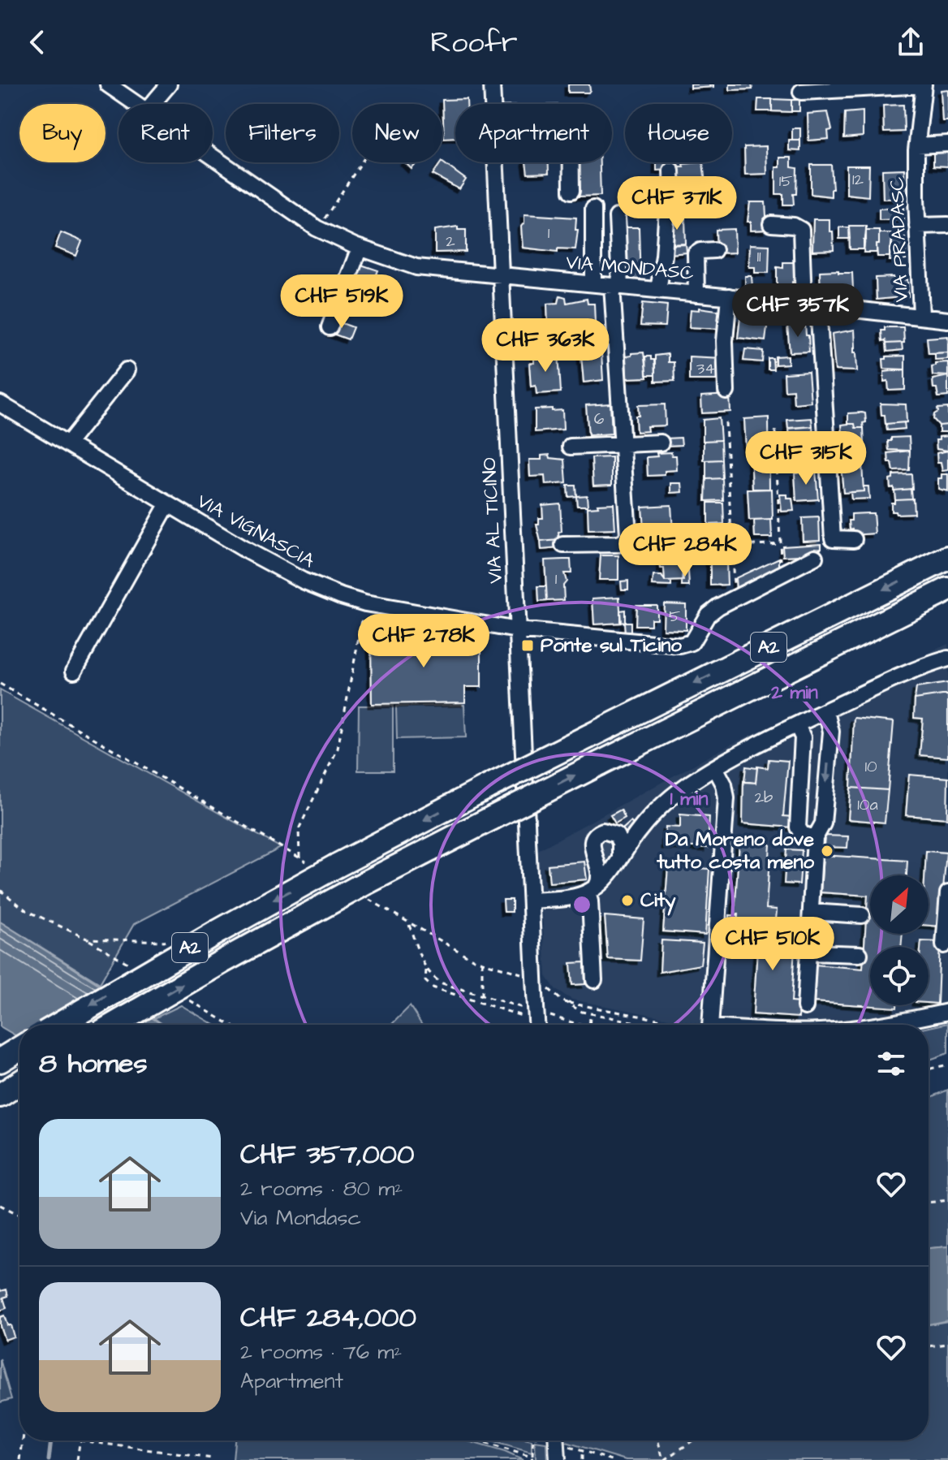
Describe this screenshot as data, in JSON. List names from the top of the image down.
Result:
{
  "streets": {
    "highway": ["A2"],
    "street": [
      "VIA PRADASC",
      "VIA MONDASC",
      "VIA AL TICINO",
      "VIA VIGNASCIA"
    ]
  },
  "crossings": [
    ["VIA PRADASC", "VIA MONDASC"],
    ["VIA MONDASC", "VIA AL TICINO"],
    ["VIA AL TICINO", "VIA VIGNASCIA"]
  ],
  "places": {
    "transit": ["Ponte sul Ticino"],
    "other": ["Da Moreno dove tutto costa meno", "City"]
  },
  "house_numbers": [
    "12",
    "15",
    "1",
    "2",
    "11",
    "34",
    "6",
    "1",
    "5",
    "10",
    "2b",
    "10a"
  ],
  "north": "top right",
  "page": {
    "header": "Roofr",
    "chip": [
      "Buy",
      "Rent",
      "Filters",
      "New",
      "Apartment",
      "House"
    ],
    "price": [
      "CHF 371K",
      "CHF 519K",
      "CHF 357K",
      "CHF 363K",
      "CHF 315K",
      "CHF 284K",
      "CHF 278K",
      "CHF 510K"
    ],
    "heading": "8 homes",
    "list": [
      {
        "name": "CHF 357,000",
        "note": "2 rooms · 80 m² · Via Mondasc"
      },
      {
        "name": "CHF 284,000",
        "note": "2 rooms · 76 m² · Apartment"
      }
    ]
  },
  "rings": ["2 min", "1 min"]
}
